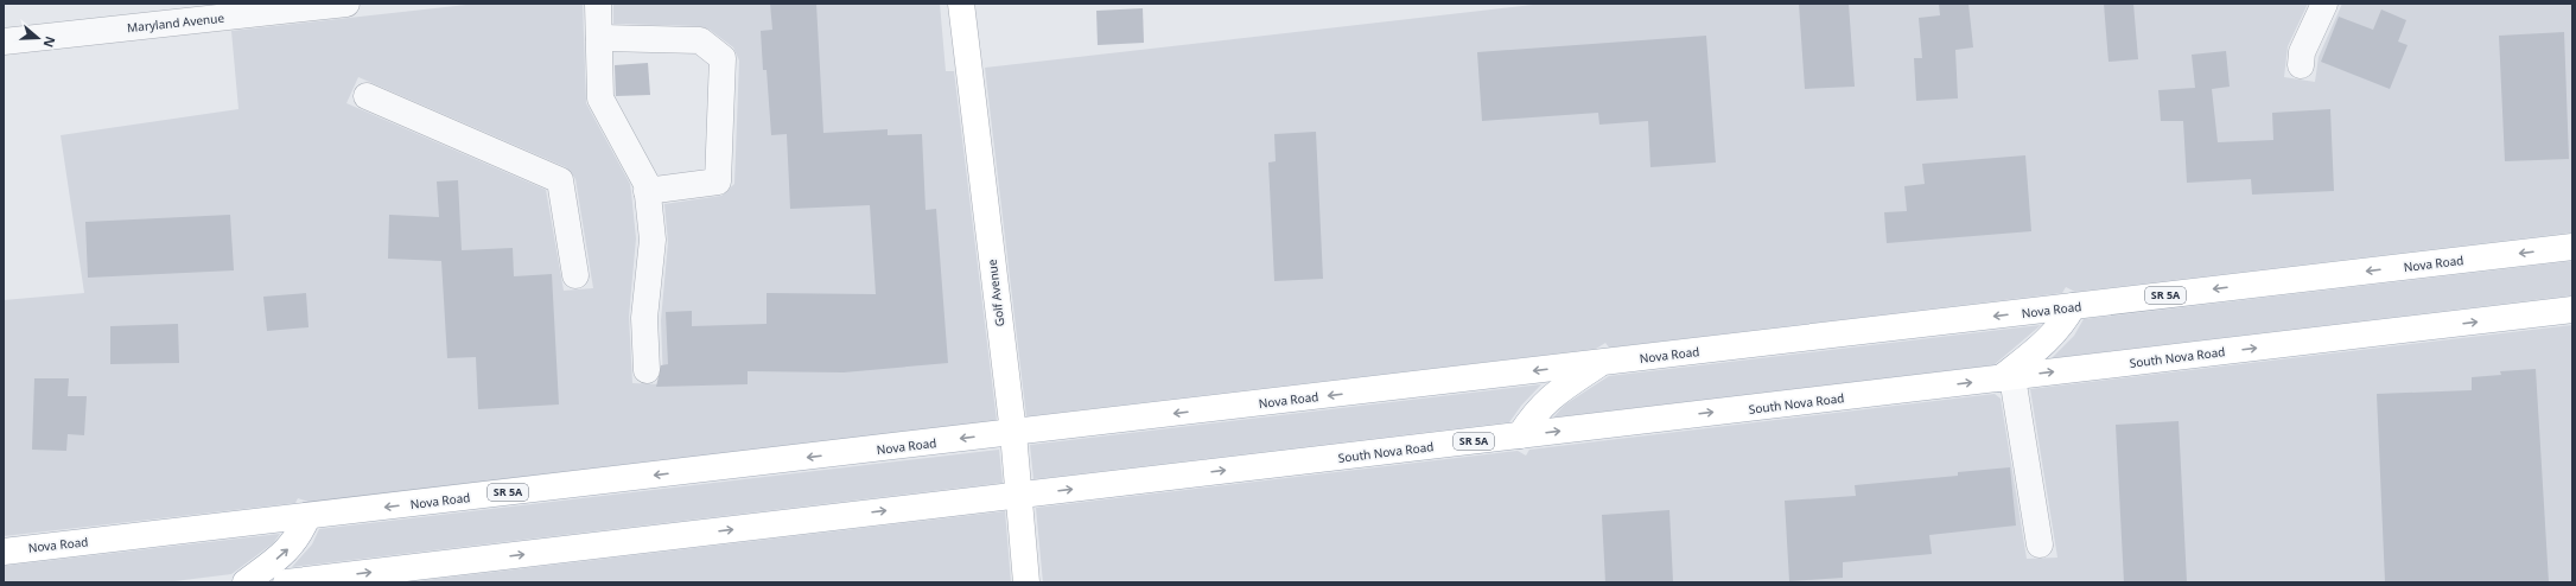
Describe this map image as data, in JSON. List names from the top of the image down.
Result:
{
  "streets": {
    "main road": [
      "Nova Road",
      "Golf Avenue",
      "SR 5A",
      "South Nova Road"
    ],
    "street": ["Maryland Avenue"]
  },
  "crossings": [
    ["Nova Road", "Golf Avenue"],
    ["Golf Avenue", "SR 5A"],
    ["Golf Avenue", "South Nova Road"],
    ["SR 5A", "South Nova Road"]
  ],
  "one_way": ["South Nova Road"],
  "north": "right"
}
